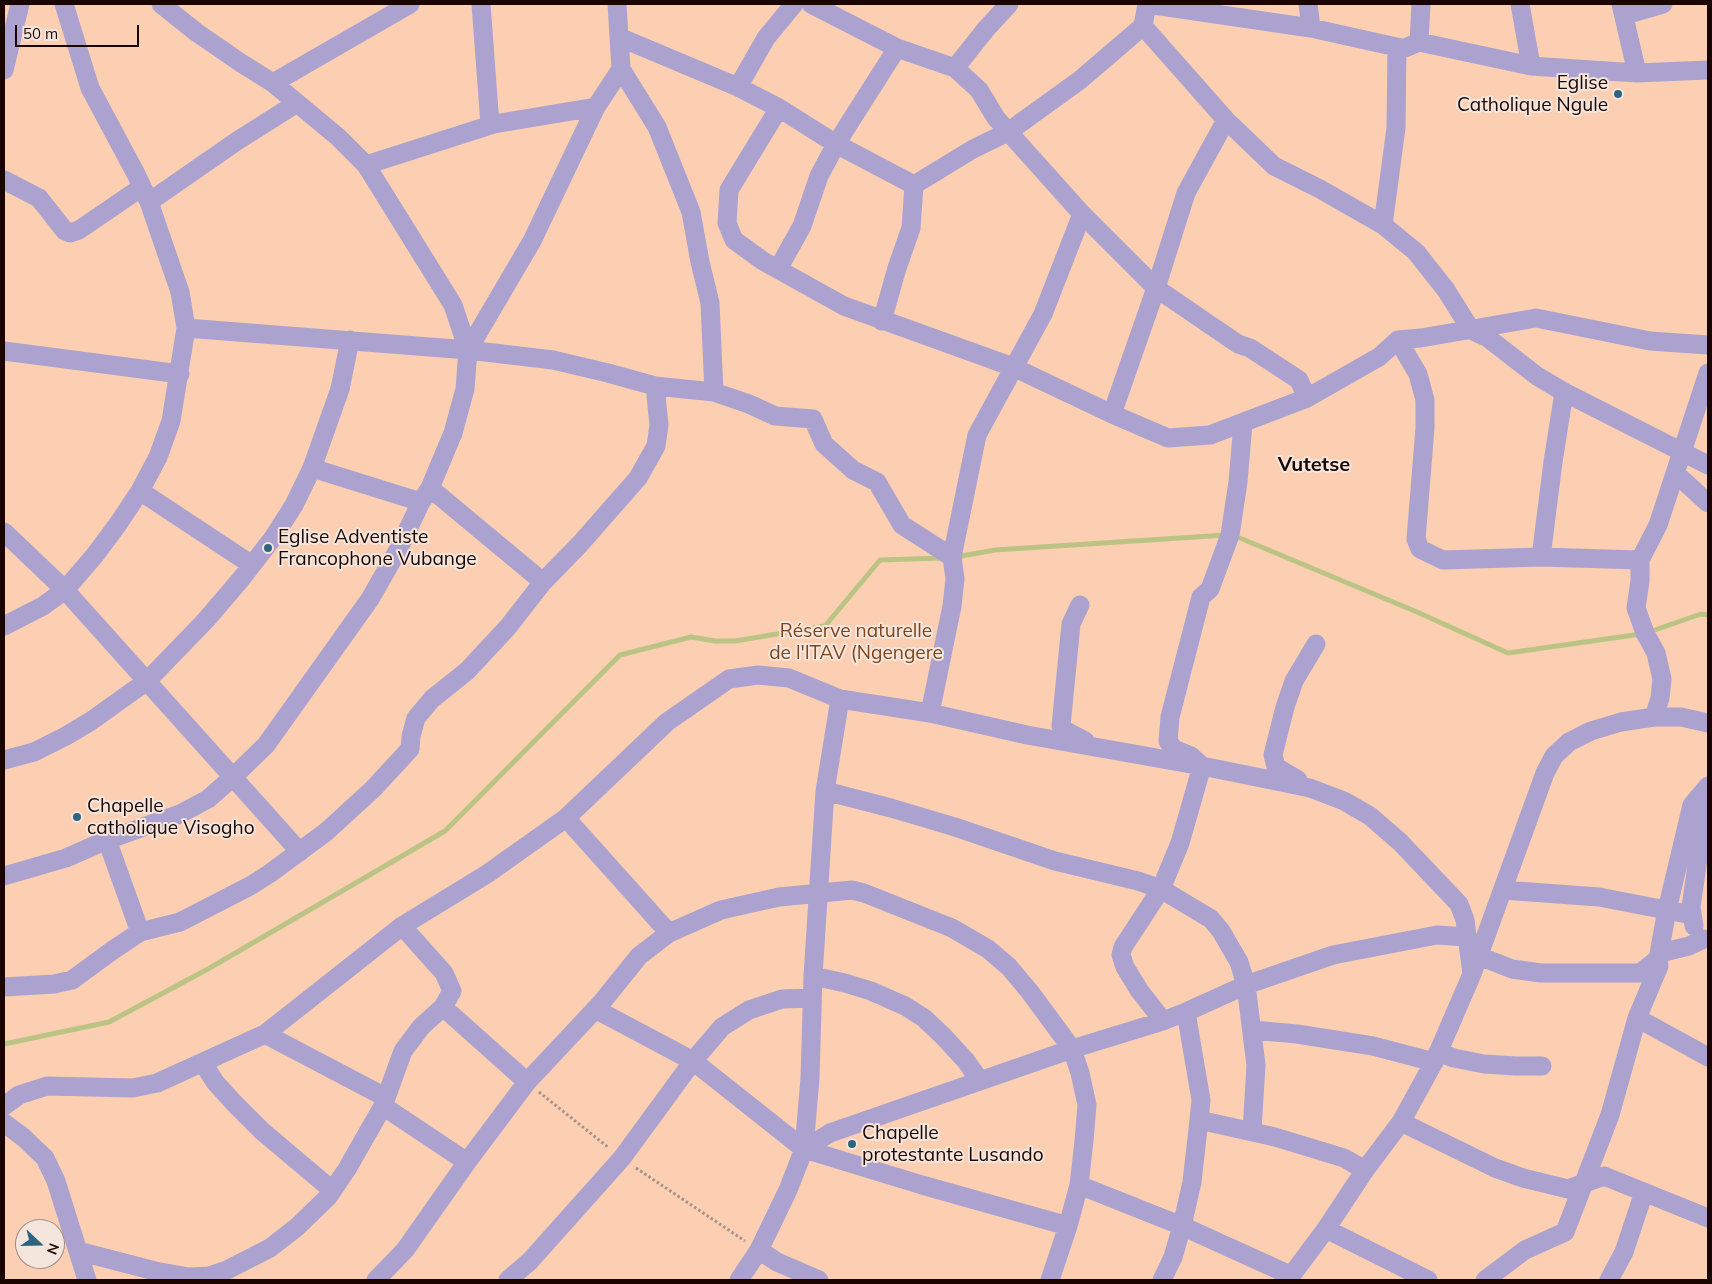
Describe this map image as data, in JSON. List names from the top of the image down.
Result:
{
  "districts": ["Vutetse"],
  "parks": ["Réserve naturelle de l'ITAV (Ngengere"],
  "places": [
    "Eglise Catholique Ngule",
    "Eglise Adventiste Francophone Vubange",
    "Chapelle catholique Visogho",
    "Chapelle protestante Lusando"
  ],
  "scale_bar": "50 m",
  "north": "right"
}
